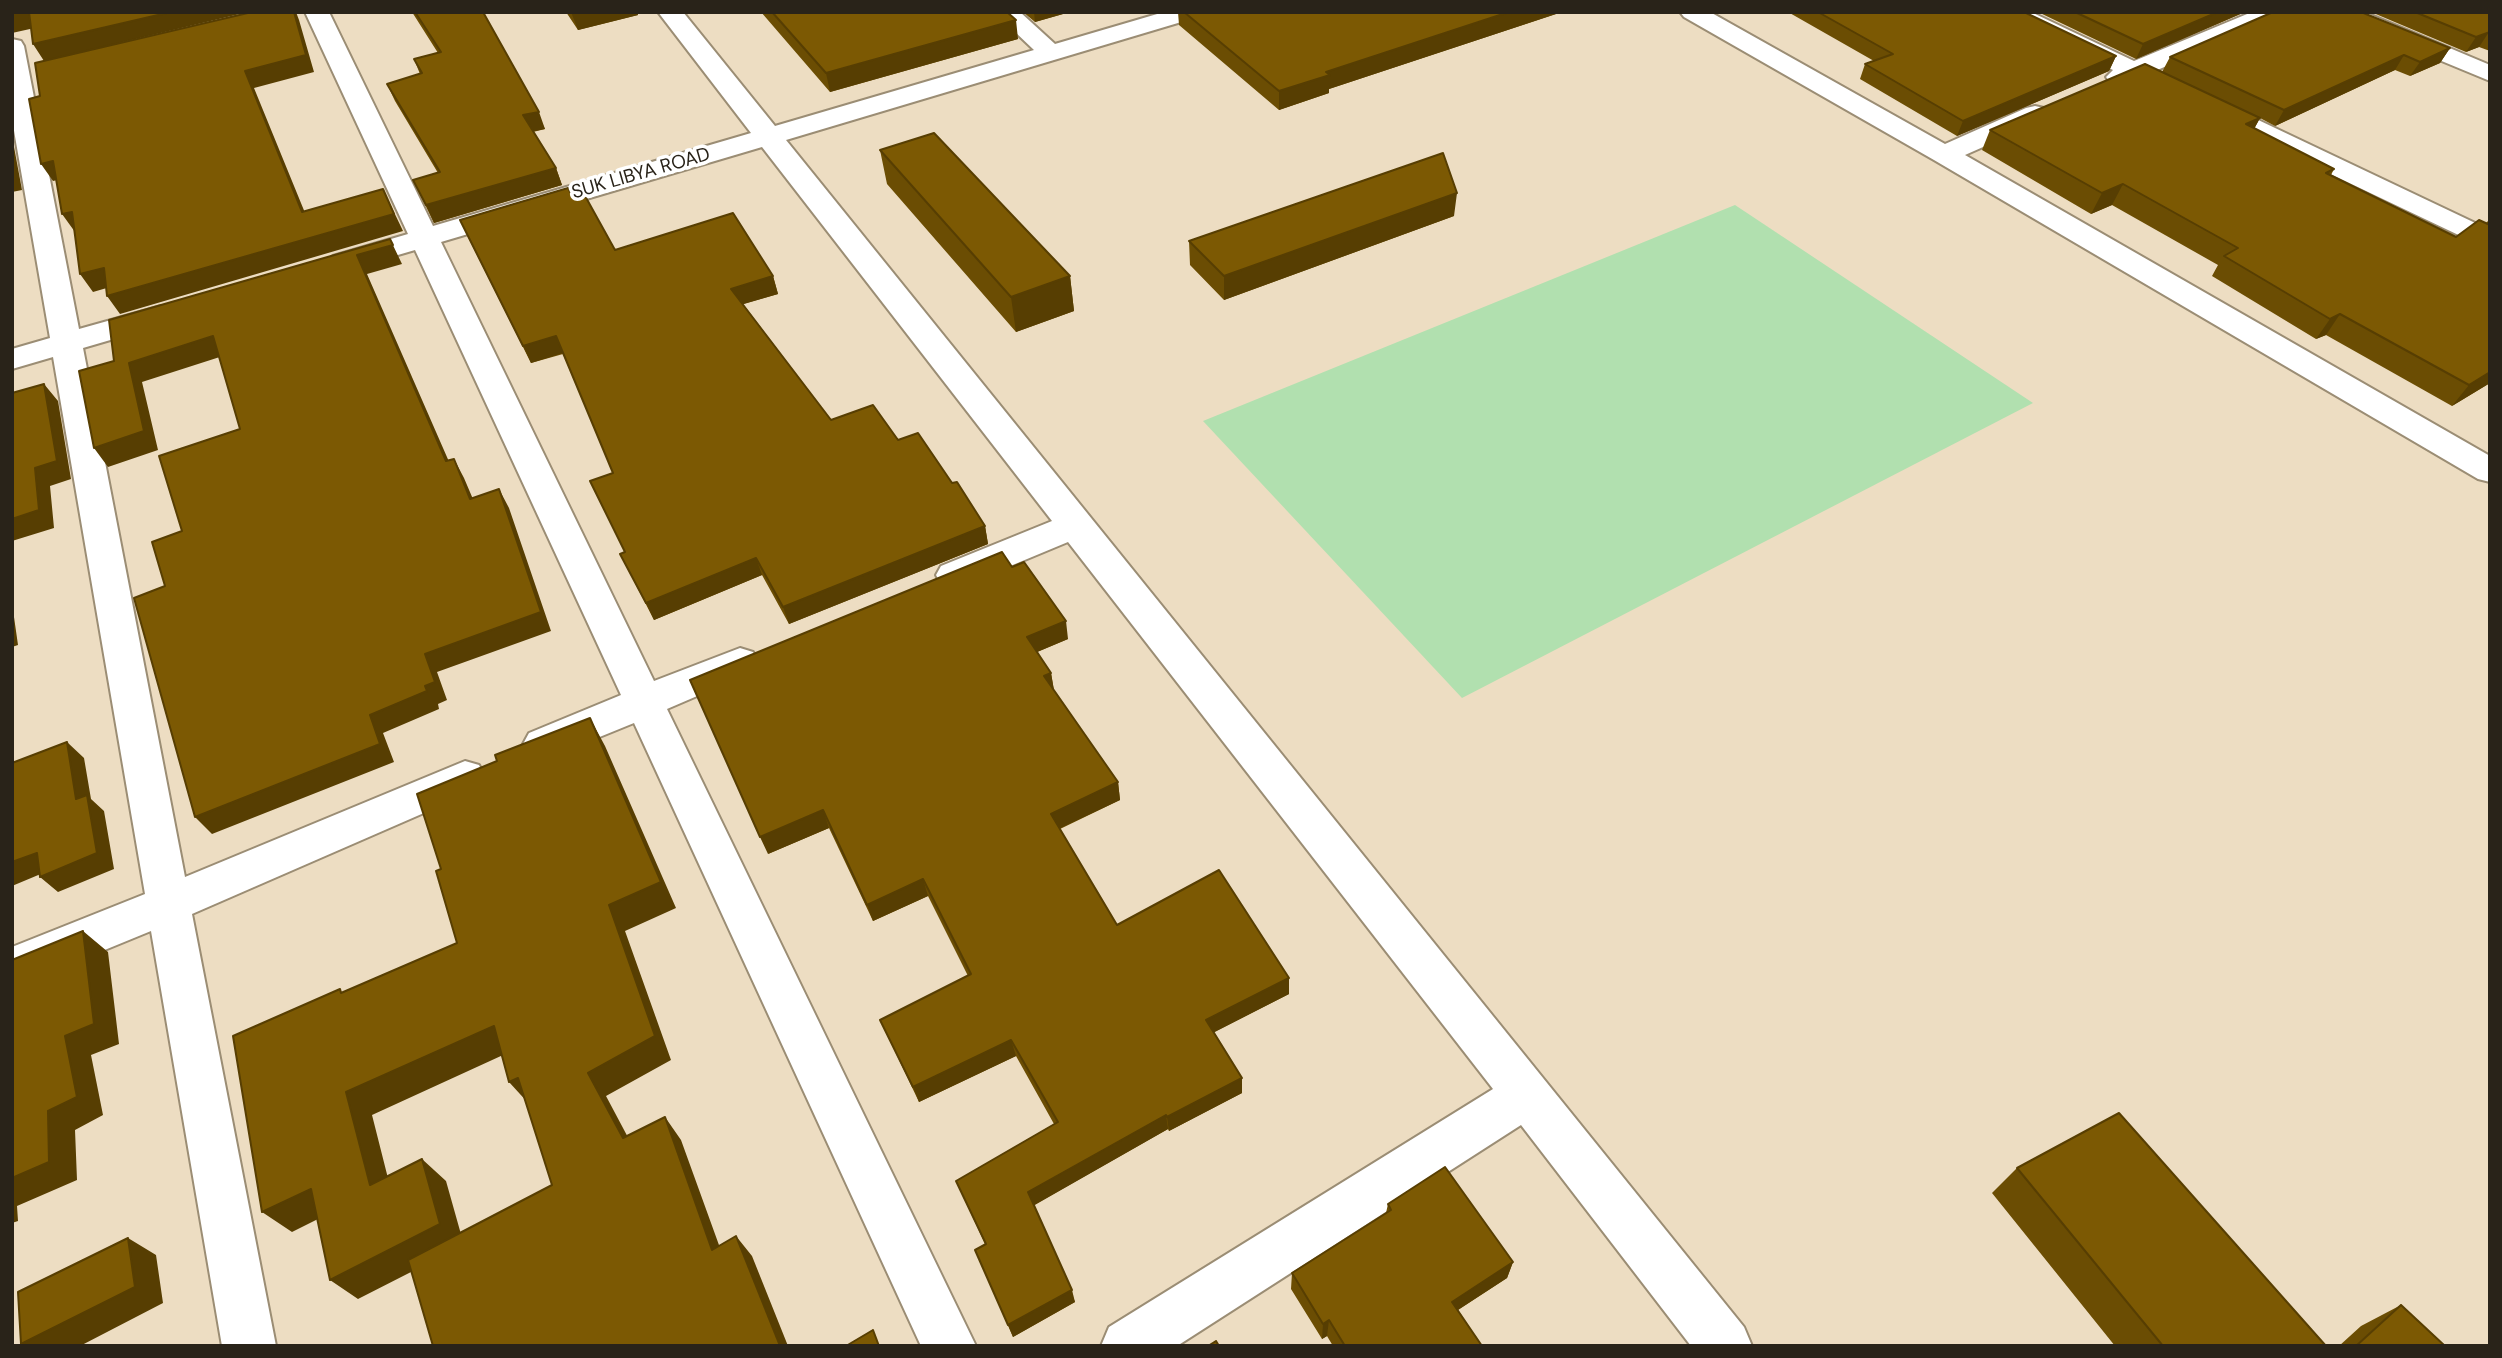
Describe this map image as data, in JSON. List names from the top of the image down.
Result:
{
  "streets": {
    "street": ["SUK LIBYA ROAD"]
  }
}
